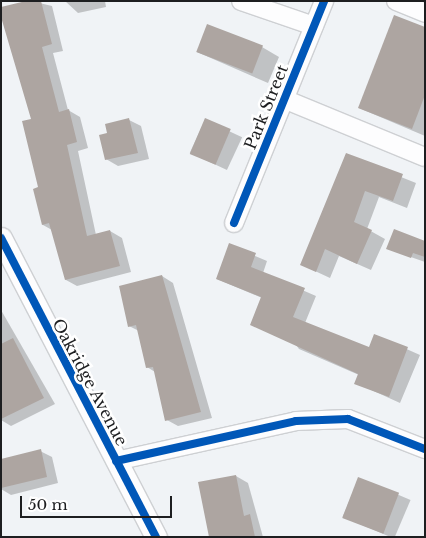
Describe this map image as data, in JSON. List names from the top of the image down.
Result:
{
  "streets": {
    "street": ["Park Street", "Oakridge Avenue"]
  },
  "scale_bar": "50 m"
}
